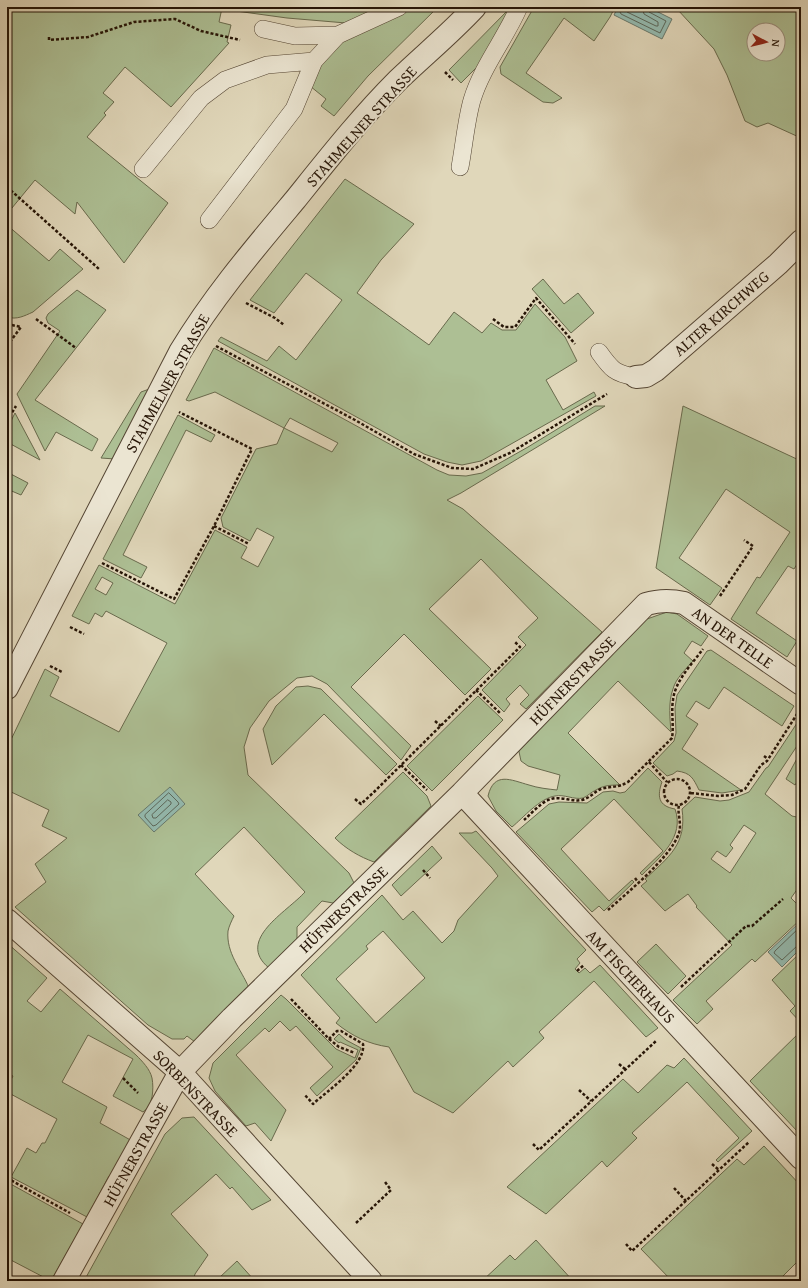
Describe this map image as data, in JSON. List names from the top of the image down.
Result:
{
  "streets": {
    "street": [
      "STAHMELNER STRASSE",
      "ALTER KIRCHWEG",
      "AN DER TELLE",
      "HÜFNERSTRASSE",
      "AM FISCHERHAUS",
      "SORBENSTRASSE"
    ]
  },
  "crossings": [
    ["AN DER TELLE", "HÜFNERSTRASSE"],
    ["HÜFNERSTRASSE", "AM FISCHERHAUS"],
    ["HÜFNERSTRASSE", "SORBENSTRASSE"]
  ],
  "north": "right"
}
